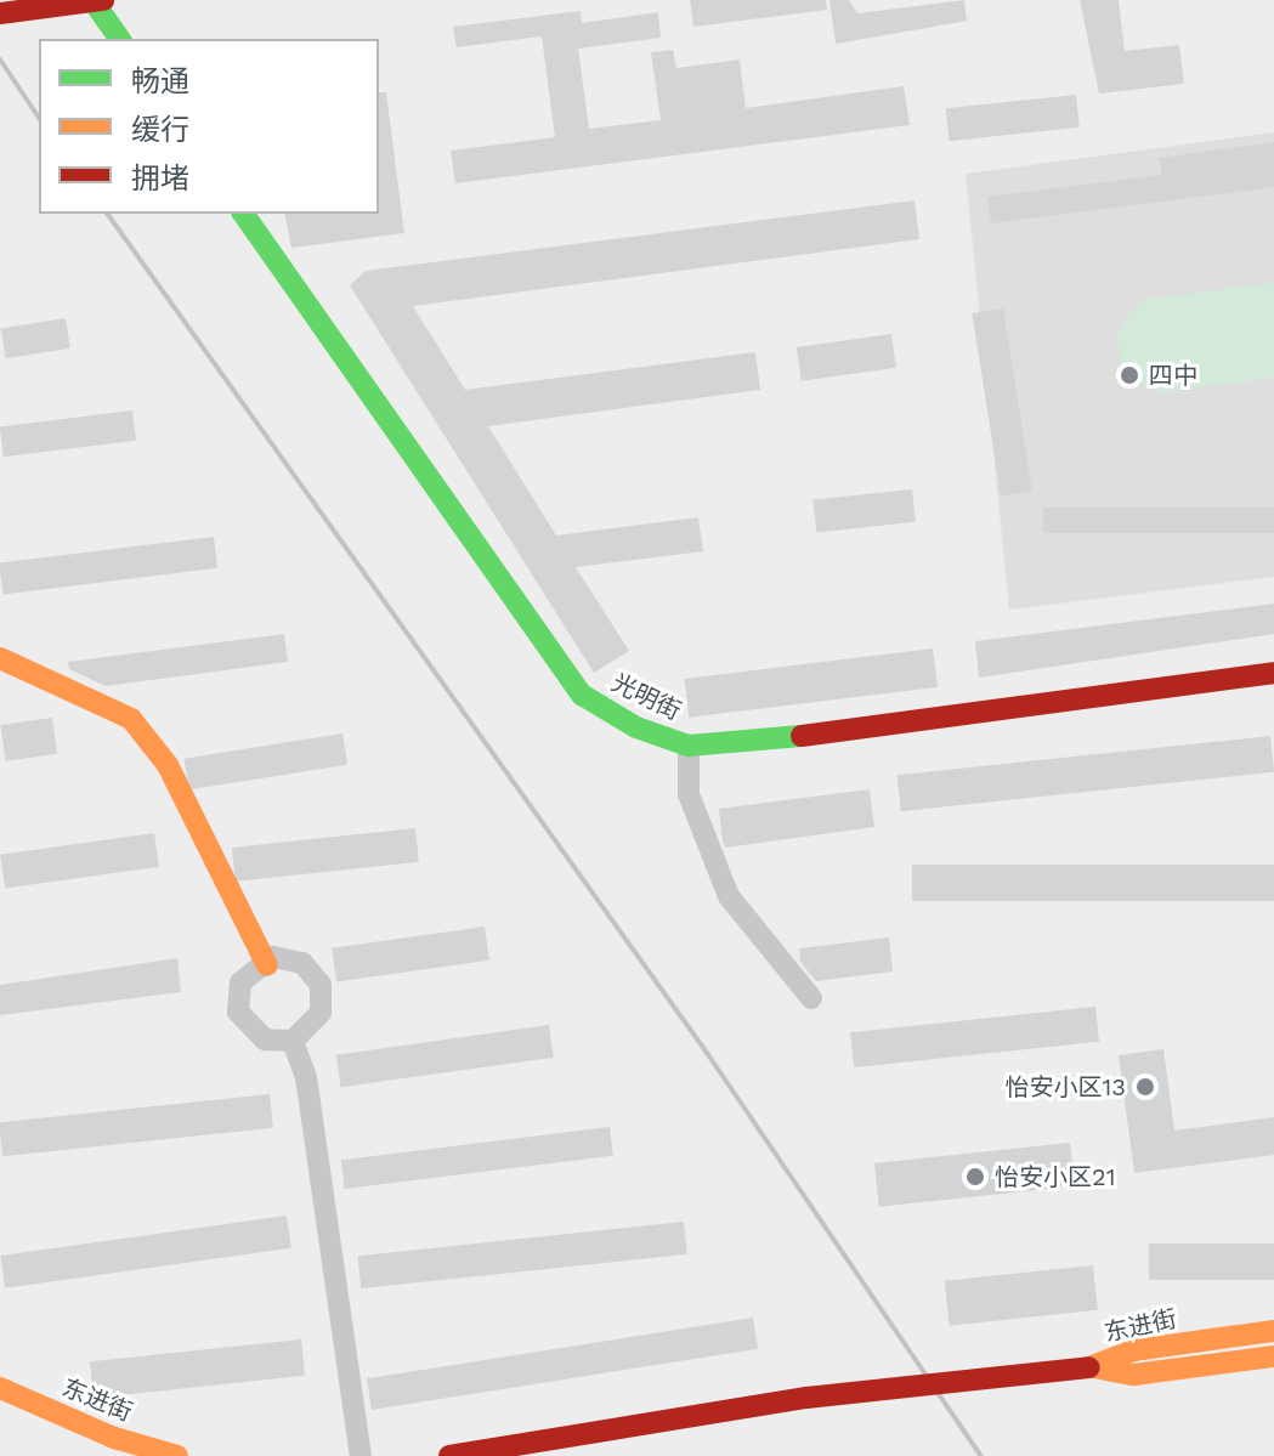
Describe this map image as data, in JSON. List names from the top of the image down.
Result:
{
  "streets": {
    "main road": ["光明街", "东进街"]
  },
  "places": ["四中", "怡安小区13", "怡安小区21"],
  "legend": ["畅通", "缓行", "拥堵"]
}
